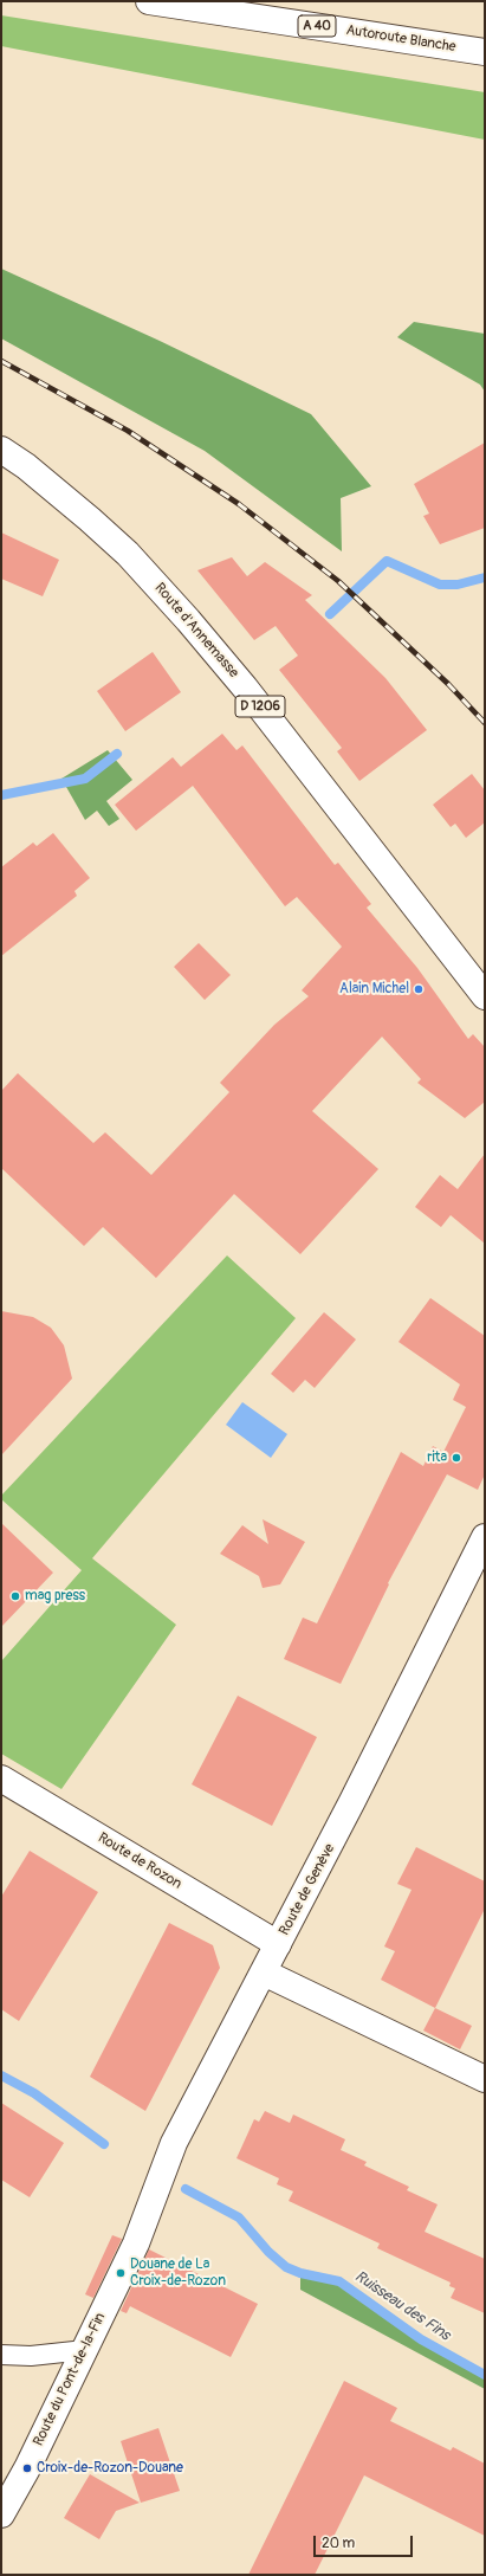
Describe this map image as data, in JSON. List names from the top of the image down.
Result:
{
  "streets": {
    "main road": [
      "A 40",
      "Autoroute Blanche",
      "Route d'Annemasse",
      "D 1206",
      "Route de Rozon",
      "Route de Genève",
      "Route du Pont-de-la-Fin"
    ]
  },
  "crossings": [
    ["Route de Rozon", "Route de Genève"],
    ["Route de Genève", "Route du Pont-de-la-Fin"]
  ],
  "water": ["Ruisseau des Fins"],
  "places": [
    "Alain Michel",
    "rita",
    "mag press",
    "Douane de La Croix-de-Rozon",
    "Croix-de-Rozon-Douane"
  ],
  "scale_bar": "20 m"
}
